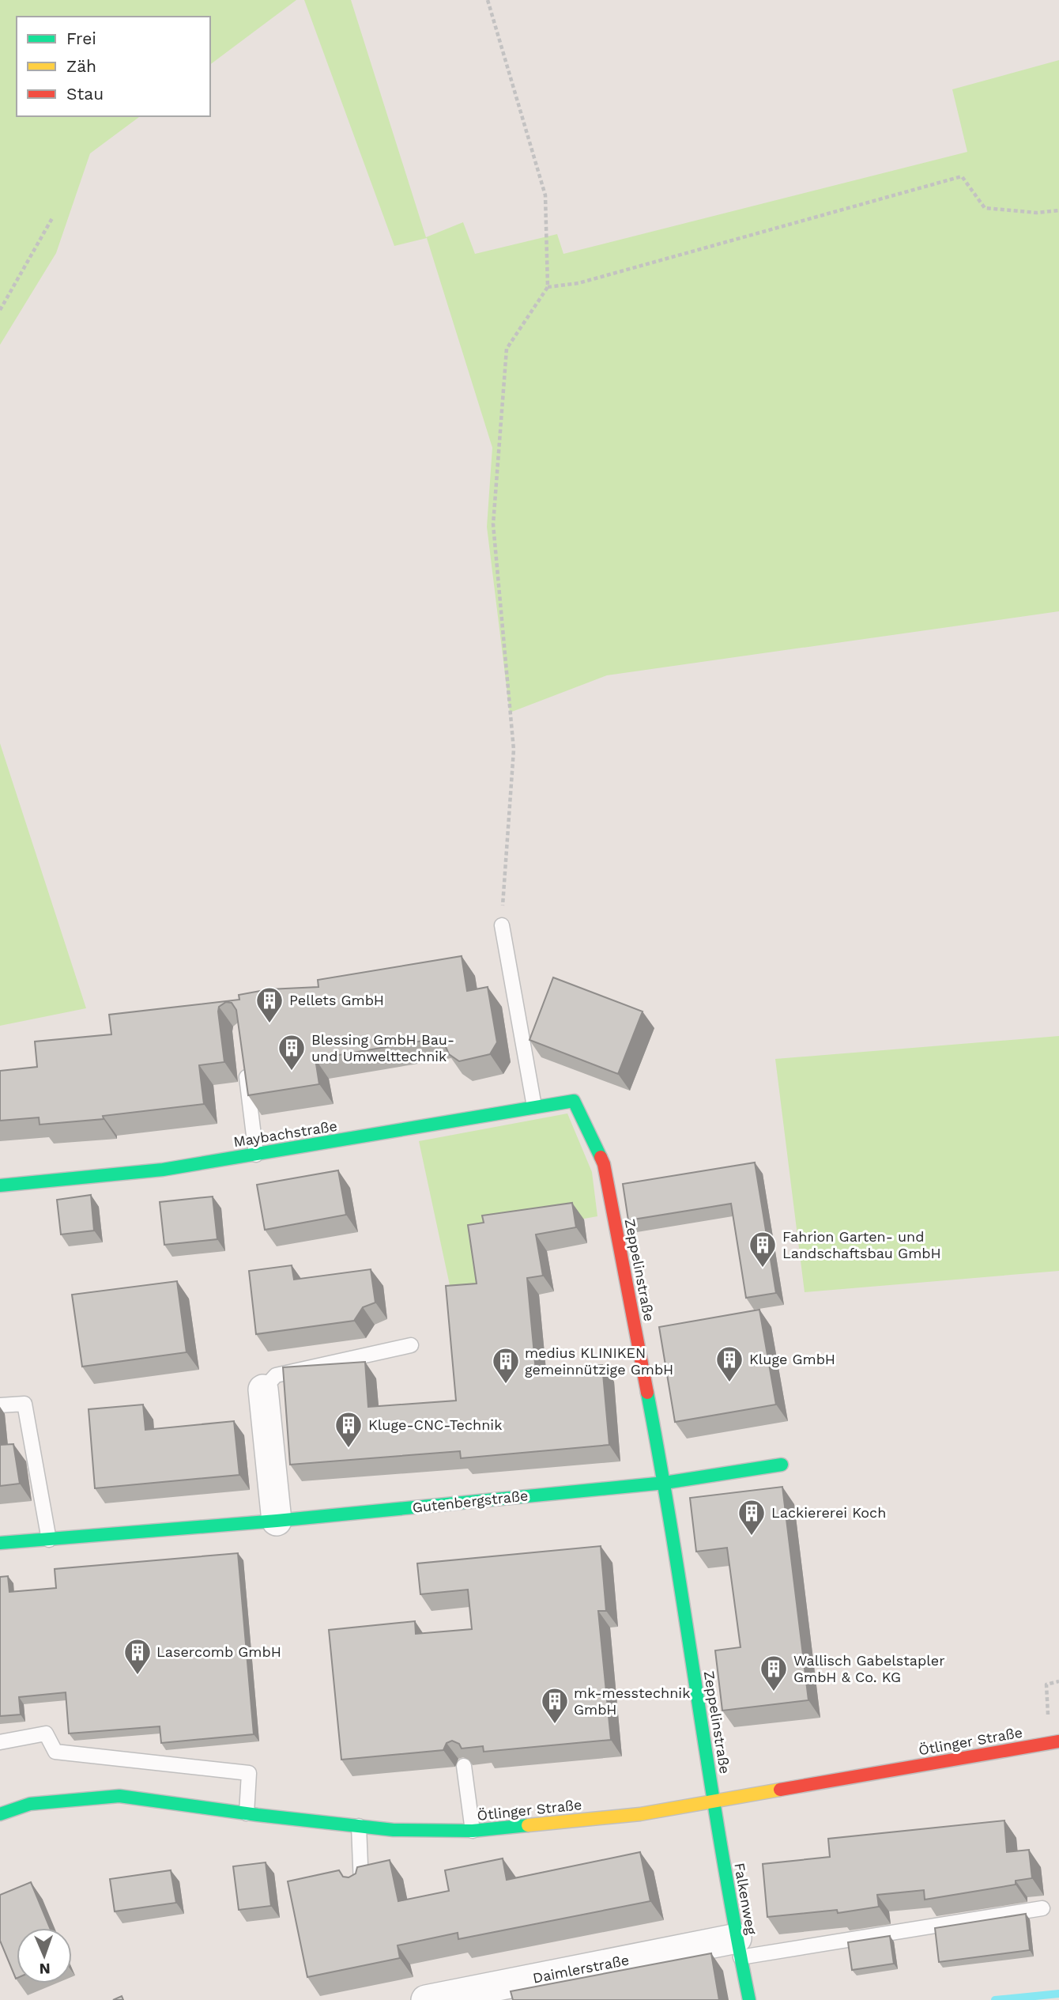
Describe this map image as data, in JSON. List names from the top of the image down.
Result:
{
  "streets": {
    "street": [
      "Maybachstraße",
      "Zeppelinstraße",
      "Gutenbergstraße",
      "Ötlinger Straße",
      "Falkenweg",
      "Daimlerstraße"
    ]
  },
  "crossings": [
    ["Maybachstraße", "Zeppelinstraße"],
    ["Zeppelinstraße", "Gutenbergstraße"],
    ["Zeppelinstraße", "Ötlinger Straße"],
    ["Zeppelinstraße", "Falkenweg"],
    ["Ötlinger Straße", "Falkenweg"],
    ["Falkenweg", "Daimlerstraße"]
  ],
  "places": {
    "building": [
      "Pellets GmbH",
      "Blessing GmbH Bau- und Umwelttechnik",
      "Fahrion Garten- und Landschaftsbau GmbH",
      "Kluge GmbH",
      "medius KLINIKEN gemeinnützige GmbH",
      "Kluge-CNC-Technik",
      "Lackiererei Koch",
      "Lasercomb GmbH",
      "Wallisch Gabelstapler GmbH & Co. KG",
      "mk-messtechnik GmbH"
    ]
  },
  "legend": ["Frei", "Zäh", "Stau"],
  "north": "bottom"
}
